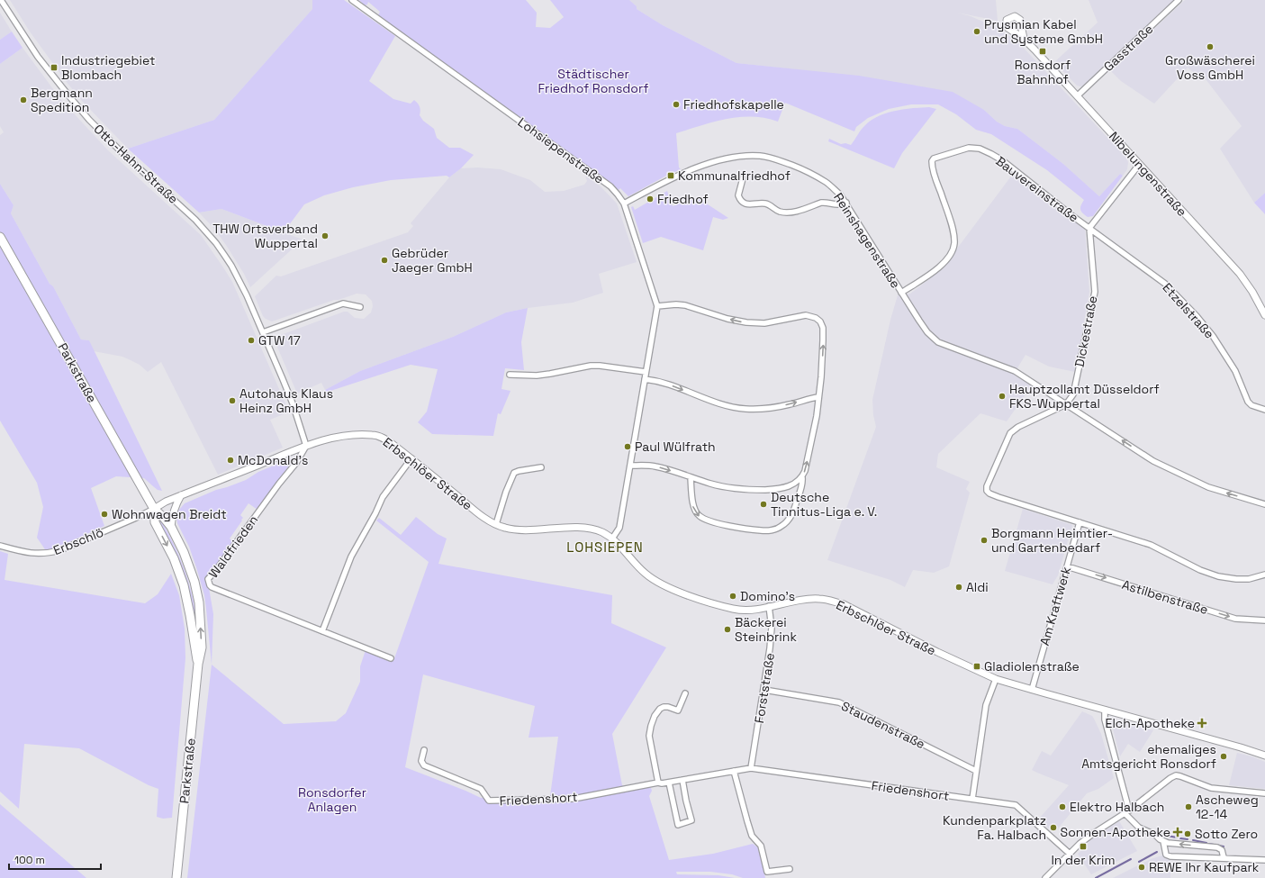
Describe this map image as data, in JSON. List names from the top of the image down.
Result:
{
  "streets": {
    "main road": ["Parkstraße"],
    "street": [
      "Gasstraße",
      "Lohsiepenstraße",
      "Otto-Hahn-Straße",
      "Nibelungenstraße",
      "Bauvereinstraße",
      "Reinshagenstraße",
      "Etzelstraße",
      "Dickestraße",
      "Erbschlöer Straße",
      "Erbschlö",
      "Waldfrieden",
      "Astilbenstraße",
      "Am Kraftwerk",
      "Forststraße",
      "Staudenstraße",
      "Friedenshort"
    ]
  },
  "crossings": [
    ["Gasstraße", "Nibelungenstraße"],
    ["Lohsiepenstraße", "Reinshagenstraße"],
    ["Lohsiepenstraße", "Erbschlöer Straße"],
    ["Otto-Hahn-Straße", "Erbschlöer Straße"],
    ["Otto-Hahn-Straße", "Waldfrieden"],
    ["Bauvereinstraße", "Reinshagenstraße"],
    ["Bauvereinstraße", "Etzelstraße"],
    ["Bauvereinstraße", "Dickestraße"],
    ["Reinshagenstraße", "Dickestraße"],
    ["Etzelstraße", "Dickestraße"],
    ["Parkstraße", "Erbschlöer Straße"],
    ["Parkstraße", "Erbschlö"],
    ["Erbschlöer Straße", "Erbschlö"],
    ["Erbschlöer Straße", "Waldfrieden"],
    ["Erbschlöer Straße", "Am Kraftwerk"],
    ["Erbschlöer Straße", "Forststraße"],
    ["Astilbenstraße", "Am Kraftwerk"],
    ["Forststraße", "Staudenstraße"],
    ["Forststraße", "Friedenshort"]
  ],
  "districts": ["LOHSIEPEN"],
  "parks": ["Städtischer Friedhof Ronsdorf", "Ronsdorfer Anlagen"],
  "places": {
    "other": [
      "Prysmian Kabel und Systeme GmbH",
      "Großwäscherei Voss GmbH",
      "Bergmann Spedition",
      "Friedhofskapelle",
      "Friedhof",
      "THW Ortsverband Wuppertal",
      "Gebrüder Jaeger GmbH",
      "GTW 17",
      "Hauptzollamt Düsseldorf FKS-Wuppertal",
      "Autohaus Klaus Heinz GmbH",
      "Paul Wülfrath",
      "McDonald's",
      "Deutsche Tinnitus-Liga e. V.",
      "Wohnwagen Breidt",
      "Borgmann Heimtier- und Gartenbedarf",
      "Aldi",
      "Domino's",
      "Bäckerei Steinbrink",
      "ehemaliges Amtsgericht Ronsdorf",
      "Elektro Halbach",
      "Ascheweg 12-14",
      "Kundenparkplatz Fa. Halbach",
      "Sotto Zero",
      "REWE Ihr Kaufpark"
    ],
    "transit": [
      "Ronsdorf Bahnhof",
      "Industriegebiet Blombach",
      "Kommunalfriedhof",
      "Gladiolenstraße",
      "In der Krim"
    ],
    "health": ["Elch-Apotheke", "Sonnen-Apotheke"]
  },
  "scale_bar": "100 m"
}
